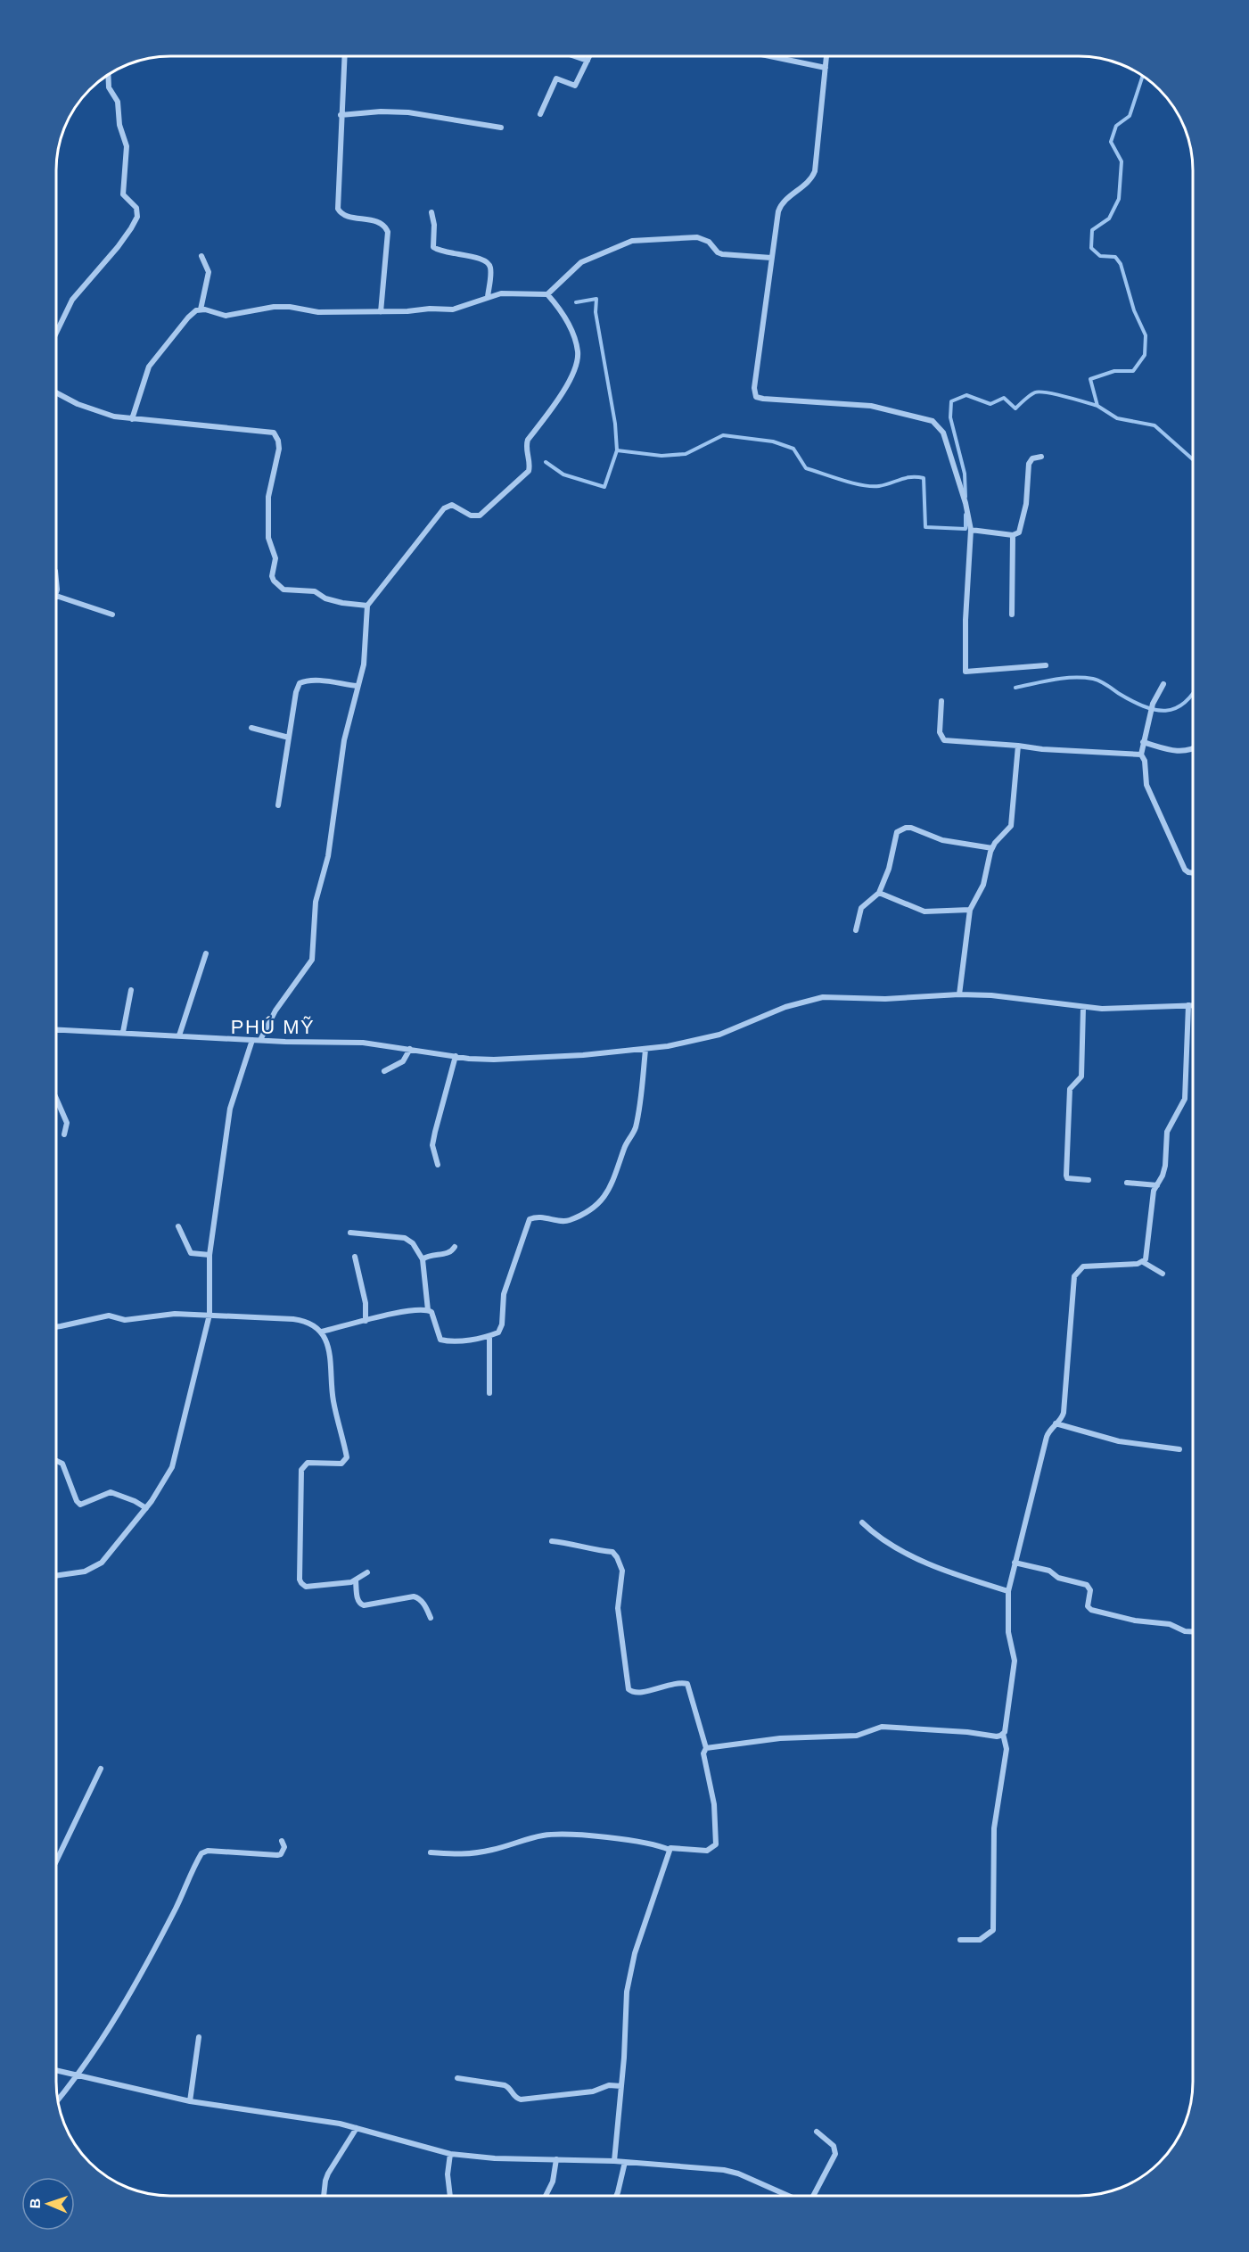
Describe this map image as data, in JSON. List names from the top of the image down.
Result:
{
  "districts": ["PHÚ MỸ"],
  "north": "left"
}
